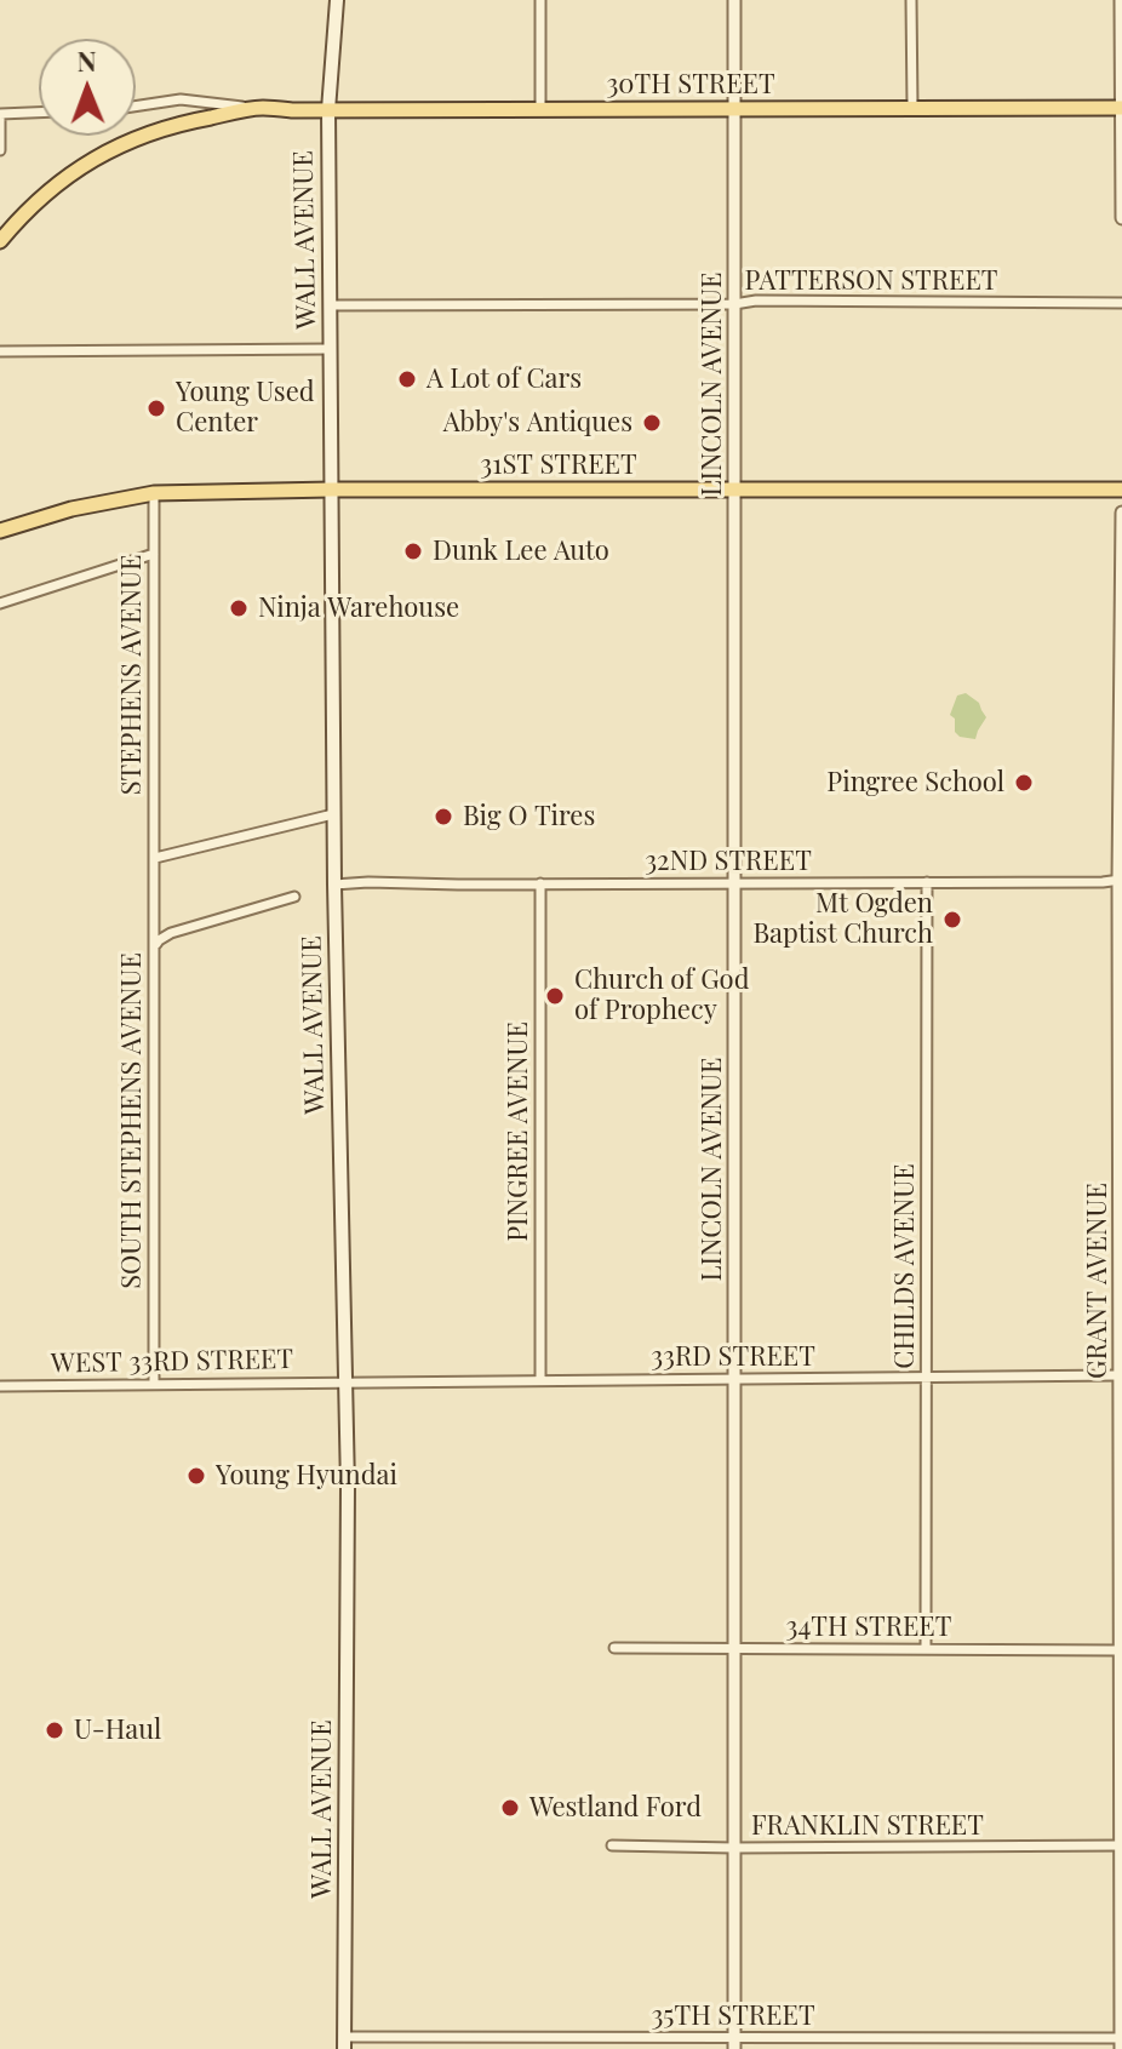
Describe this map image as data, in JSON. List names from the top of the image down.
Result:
{
  "streets": {
    "main road": ["30TH STREET", "WALL AVENUE", "31ST STREET"],
    "street": [
      "PATTERSON STREET",
      "LINCOLN AVENUE",
      "STEPHENS AVENUE",
      "32ND STREET",
      "SOUTH STEPHENS AVENUE",
      "PINGREE AVENUE",
      "CHILDS AVENUE",
      "GRANT AVENUE",
      "33RD STREET",
      "WEST 33RD STREET",
      "34TH STREET",
      "FRANKLIN STREET",
      "35TH STREET"
    ]
  },
  "crossings": [
    ["30TH STREET", "WALL AVENUE"],
    ["30TH STREET", "LINCOLN AVENUE"],
    ["WALL AVENUE", "PATTERSON STREET"],
    ["WALL AVENUE", "31ST STREET"],
    ["WALL AVENUE", "32ND STREET"],
    ["WALL AVENUE", "33RD STREET"],
    ["WALL AVENUE", "WEST 33RD STREET"],
    ["WALL AVENUE", "35TH STREET"],
    ["PATTERSON STREET", "LINCOLN AVENUE"],
    ["LINCOLN AVENUE", "31ST STREET"],
    ["LINCOLN AVENUE", "32ND STREET"],
    ["LINCOLN AVENUE", "33RD STREET"],
    ["LINCOLN AVENUE", "34TH STREET"],
    ["LINCOLN AVENUE", "FRANKLIN STREET"],
    ["LINCOLN AVENUE", "35TH STREET"],
    ["31ST STREET", "STEPHENS AVENUE"],
    ["STEPHENS AVENUE", "SOUTH STEPHENS AVENUE"],
    ["32ND STREET", "PINGREE AVENUE"],
    ["32ND STREET", "CHILDS AVENUE"],
    ["32ND STREET", "GRANT AVENUE"],
    ["SOUTH STEPHENS AVENUE", "WEST 33RD STREET"],
    ["PINGREE AVENUE", "33RD STREET"],
    ["CHILDS AVENUE", "33RD STREET"],
    ["CHILDS AVENUE", "34TH STREET"],
    ["GRANT AVENUE", "33RD STREET"],
    ["GRANT AVENUE", "34TH STREET"],
    ["GRANT AVENUE", "FRANKLIN STREET"],
    ["GRANT AVENUE", "35TH STREET"],
    ["33RD STREET", "WEST 33RD STREET"]
  ],
  "places": [
    "A Lot of Cars",
    "Young Used Center",
    "Abby's Antiques",
    "Dunk Lee Auto",
    "Ninja Warehouse",
    "Pingree School",
    "Big O Tires",
    "Mt Ogden Baptist Church",
    "Church of God of Prophecy",
    "Young Hyundai",
    "U-Haul",
    "Westland Ford"
  ],
  "north": "top"
}
